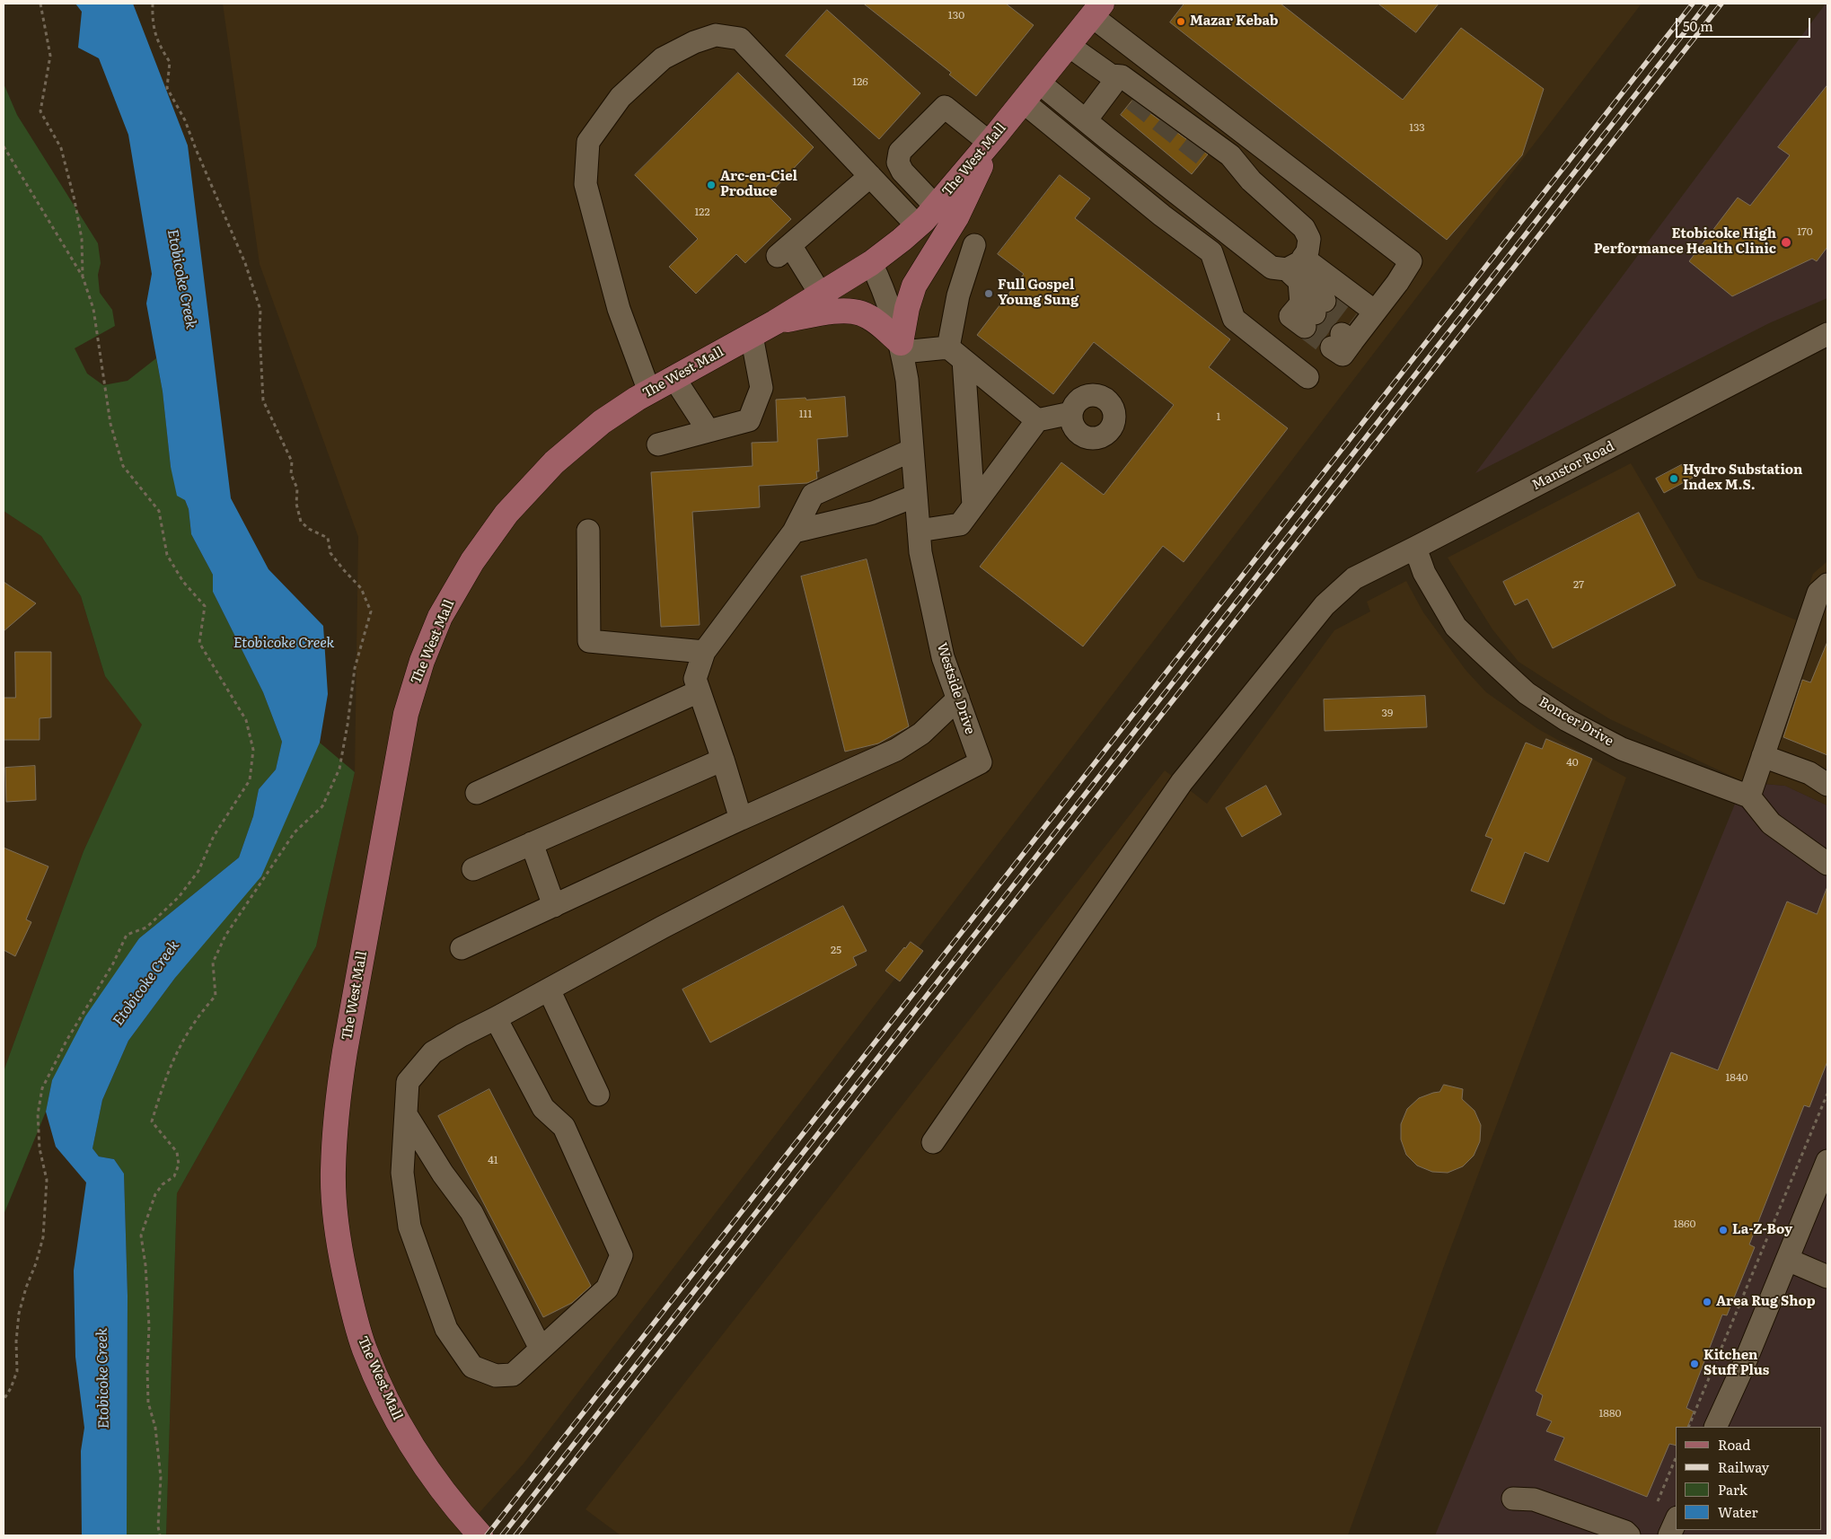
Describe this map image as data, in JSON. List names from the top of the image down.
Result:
{
  "streets": {
    "main road": ["The West Mall"],
    "street": ["Manstor Road", "Westside Drive", "Boncer Drive"]
  },
  "crossings": [
    ["The West Mall", "Westside Drive"],
    ["Manstor Road", "Boncer Drive"]
  ],
  "water": ["Etobicoke Creek"],
  "places": [
    "Mazar Kebab",
    "Arc-en-Ciel Produce",
    "Etobicoke High Performance Health Clinic",
    "Full Gospel Young Sung",
    "Hydro Substation Index M.S.",
    "La-Z-Boy",
    "Area Rug Shop",
    "Kitchen Stuff Plus"
  ],
  "house_numbers": [
    "130",
    "126",
    "133",
    "122",
    "170",
    "111",
    "1",
    "27",
    "39",
    "40",
    "25",
    "1840",
    "41",
    "1860",
    "1880"
  ],
  "legend": [
    "Road",
    "Railway",
    "Park",
    "Water"
  ],
  "scale_bar": "50 m"
}
